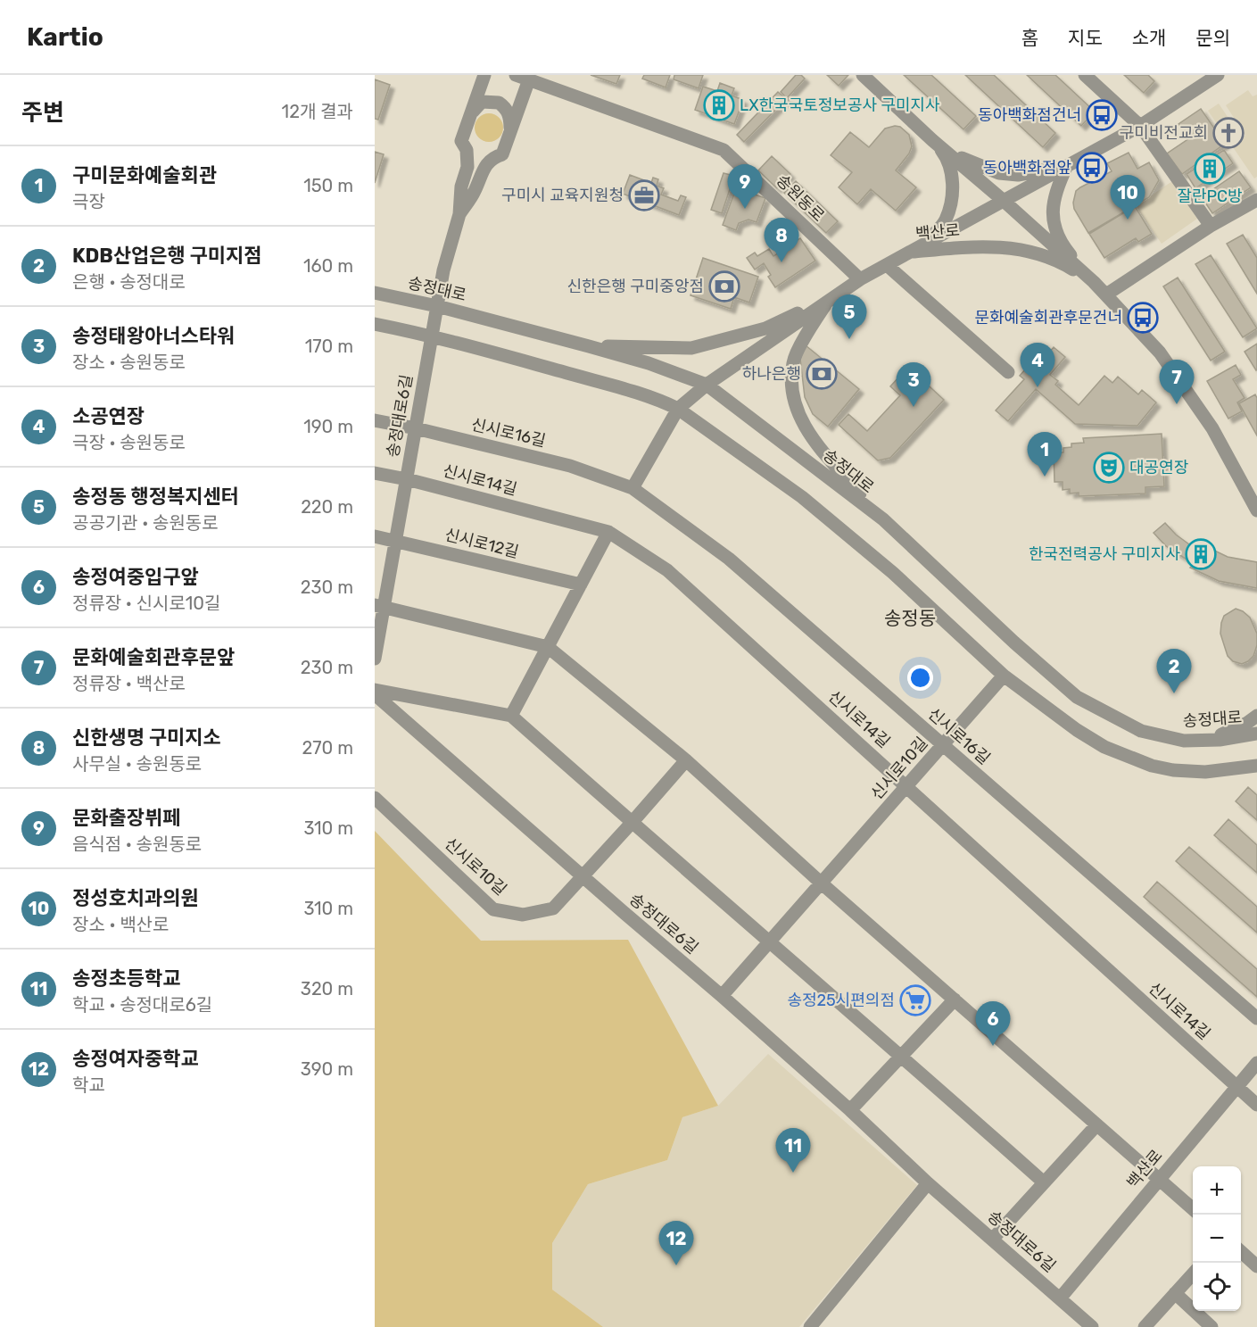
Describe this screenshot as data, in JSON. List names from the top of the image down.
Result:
{
  "streets": {
    "street": [
      "송원동로",
      "백산로",
      "송정대로",
      "송정대로6길",
      "신시로16길",
      "신시로14길",
      "신시로12길",
      "신시로10길"
    ]
  },
  "crossings": [
    ["백산로", "송정대로6길"],
    ["백산로", "신시로14길"],
    ["송정대로", "송정대로6길"],
    ["송정대로6길", "신시로16길"],
    ["송정대로6길", "신시로14길"],
    ["송정대로6길", "신시로12길"],
    ["송정대로6길", "신시로10길"],
    ["신시로16길", "신시로10길"],
    ["신시로14길", "신시로10길"]
  ],
  "districts": ["송정동"],
  "places": {
    "building": ["LX한국국토정보공사 구미지사", "잘란PC방", "한국전력공사 구미지사"],
    "bus stop": ["동아백화점건너", "동아백화점앞", "문화예술회관후문건너"],
    "church": ["구미비전교회"],
    "office": ["구미시 교육지원청"],
    "bank": ["신한은행 구미중앙점", "하나은행"],
    "theatre": ["대공연장"],
    "supermarket": ["송정25시편의점"]
  },
  "page": {
    "header": "Kartio",
    "nav": [
      "홈",
      "지도",
      "소개",
      "문의"
    ],
    "heading": ["주변", "12개 결과"],
    "list": [
      {
        "mark": "1",
        "name": "구미문화예술회관",
        "note": "극장",
        "value": "150 m"
      },
      {
        "mark": "2",
        "name": "KDB산업은행 구미지점",
        "note": "은행 · 송정대로",
        "value": "160 m"
      },
      {
        "mark": "3",
        "name": "송정태왕아너스타워",
        "note": "장소 · 송원동로",
        "value": "170 m"
      },
      {
        "mark": "4",
        "name": "소공연장",
        "note": "극장 · 송원동로",
        "value": "190 m"
      },
      {
        "mark": "5",
        "name": "송정동 행정복지센터",
        "note": "공공기관 · 송원동로",
        "value": "220 m"
      },
      {
        "mark": "6",
        "name": "송정여중입구앞",
        "note": "정류장 · 신시로10길",
        "value": "230 m"
      },
      {
        "mark": "7",
        "name": "문화예술회관후문앞",
        "note": "정류장 · 백산로",
        "value": "230 m"
      },
      {
        "mark": "8",
        "name": "신한생명 구미지소",
        "note": "사무실 · 송원동로",
        "value": "270 m"
      },
      {
        "mark": "9",
        "name": "문화출장뷔페",
        "note": "음식점 · 송원동로",
        "value": "310 m"
      },
      {
        "mark": "10",
        "name": "정성호치과의원",
        "note": "장소 · 백산로",
        "value": "310 m"
      },
      {
        "mark": "11",
        "name": "송정초등학교",
        "note": "학교 · 송정대로6길",
        "value": "320 m"
      },
      {
        "mark": "12",
        "name": "송정여자중학교",
        "note": "학교",
        "value": "390 m"
      }
    ],
    "pins": [
      "9",
      "10",
      "8",
      "5",
      "4",
      "7",
      "3",
      "1",
      "2",
      "6",
      "11",
      "12"
    ],
    "map_buttons": ["+", "−"]
  }
}
